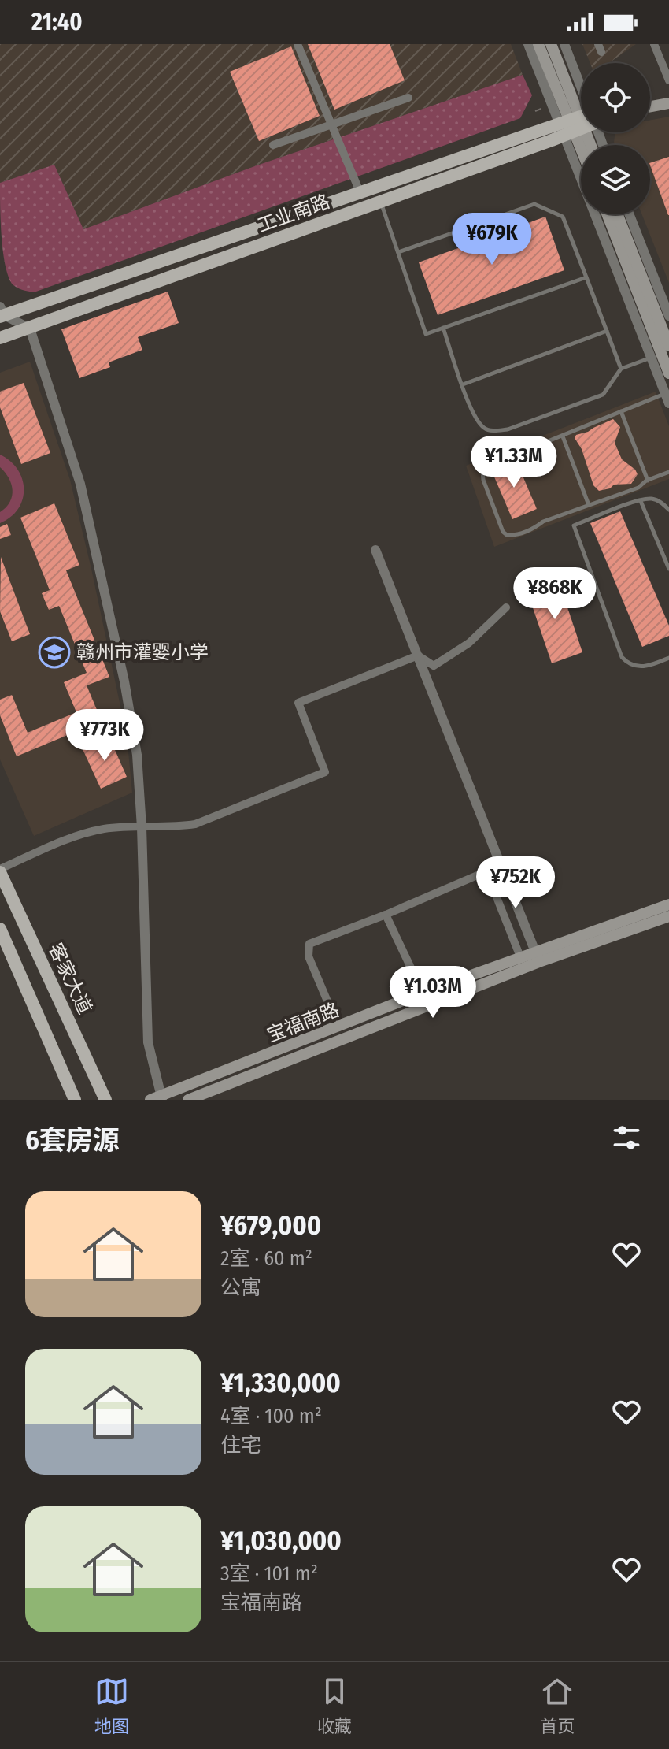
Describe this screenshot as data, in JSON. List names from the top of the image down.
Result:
{
  "streets": {
    "main road": ["工业南路", "客家大道", "宝福南路"]
  },
  "places": {
    "school or university": ["赣州市灌婴小学"]
  },
  "page": {
    "status": "21:40",
    "price": [
      "¥679K",
      "¥1.33M",
      "¥868K",
      "¥773K",
      "¥752K",
      "¥1.03M"
    ],
    "heading": "6套房源",
    "list": [
      {
        "name": "¥679,000",
        "note": "2室 · 60 m² · 公寓"
      },
      {
        "name": "¥1,330,000",
        "note": "4室 · 100 m² · 住宅"
      },
      {
        "name": "¥1,030,000",
        "note": "3室 · 101 m² · 宝福南路"
      }
    ],
    "tabs": ["地图", "收藏", "首页"]
  }
}
